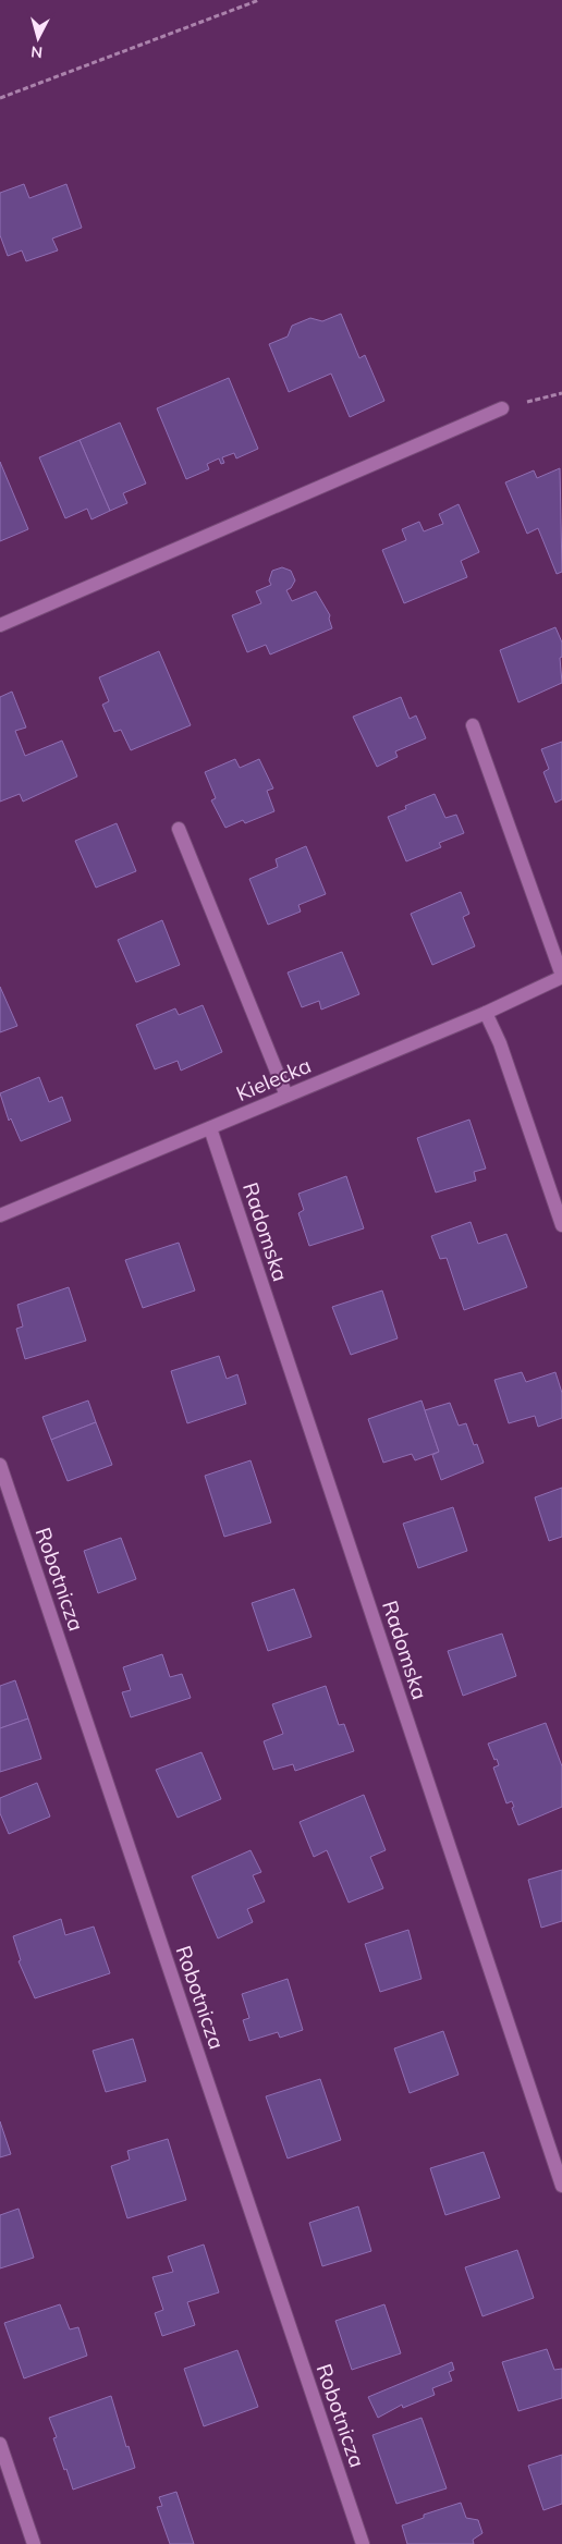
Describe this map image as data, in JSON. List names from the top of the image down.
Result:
{
  "streets": {
    "street": ["Kielecka", "Radomska", "Robotnicza"]
  },
  "crossings": [
    ["Kielecka", "Radomska"]
  ],
  "north": "bottom"
}
